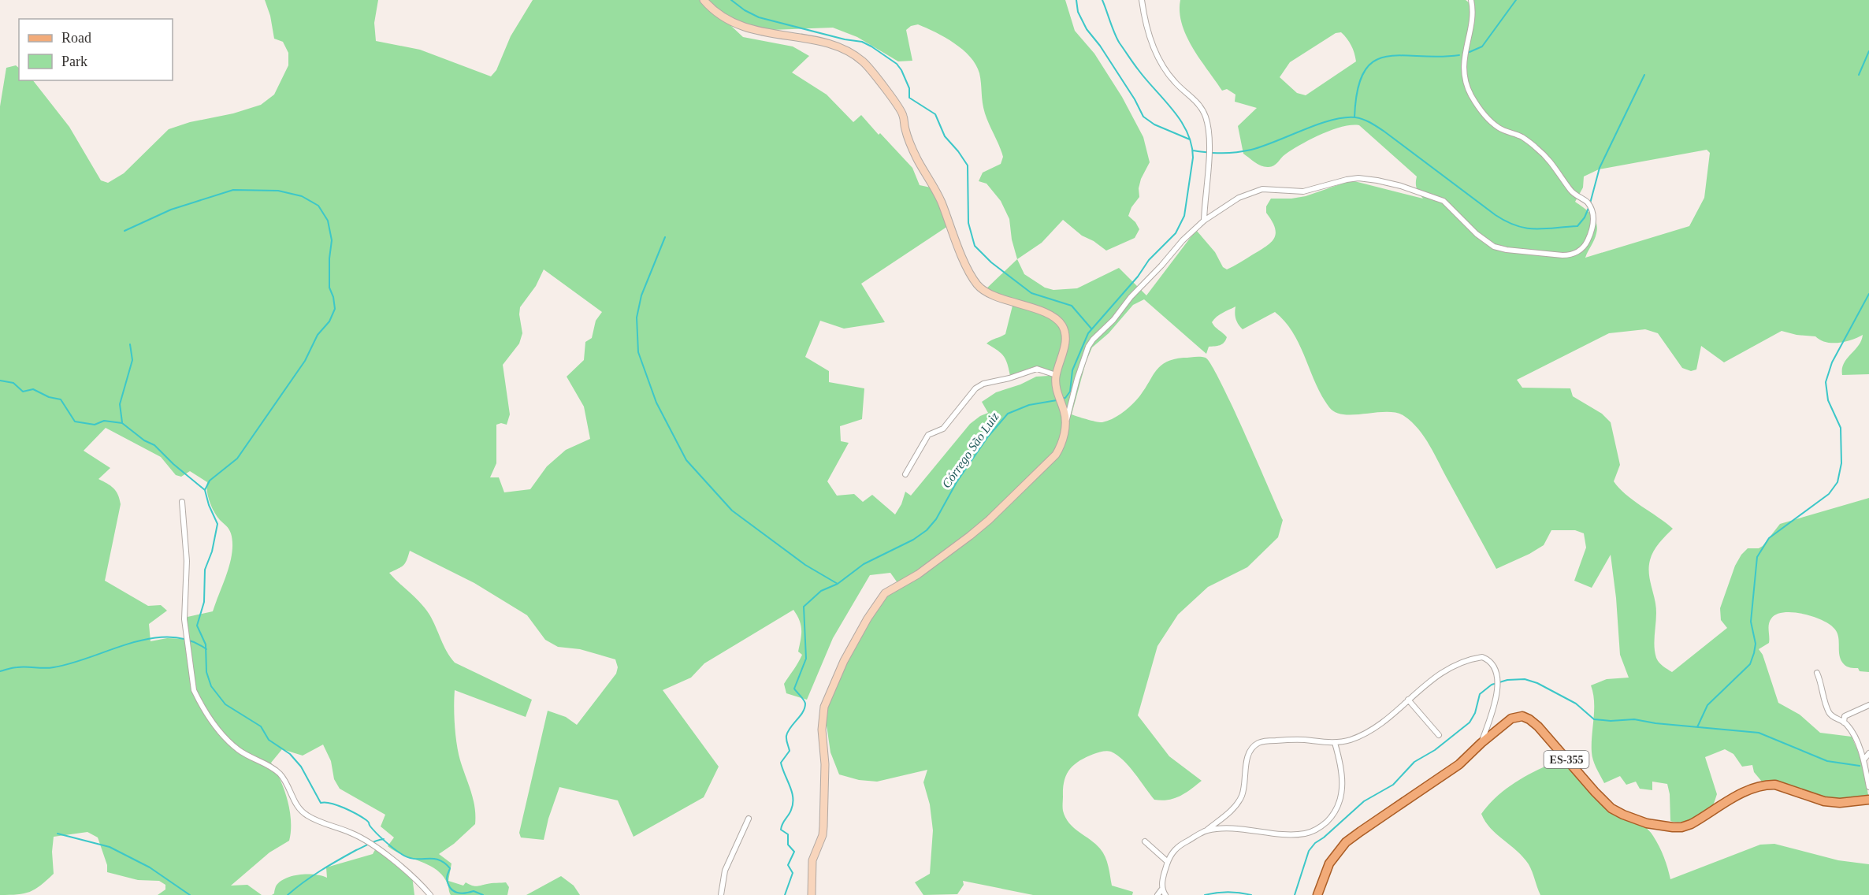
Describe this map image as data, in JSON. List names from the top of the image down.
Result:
{
  "streets": {
    "main road": ["ES-355"]
  },
  "water": ["Córrego São Luiz"],
  "legend": ["Road", "Park"]
}
